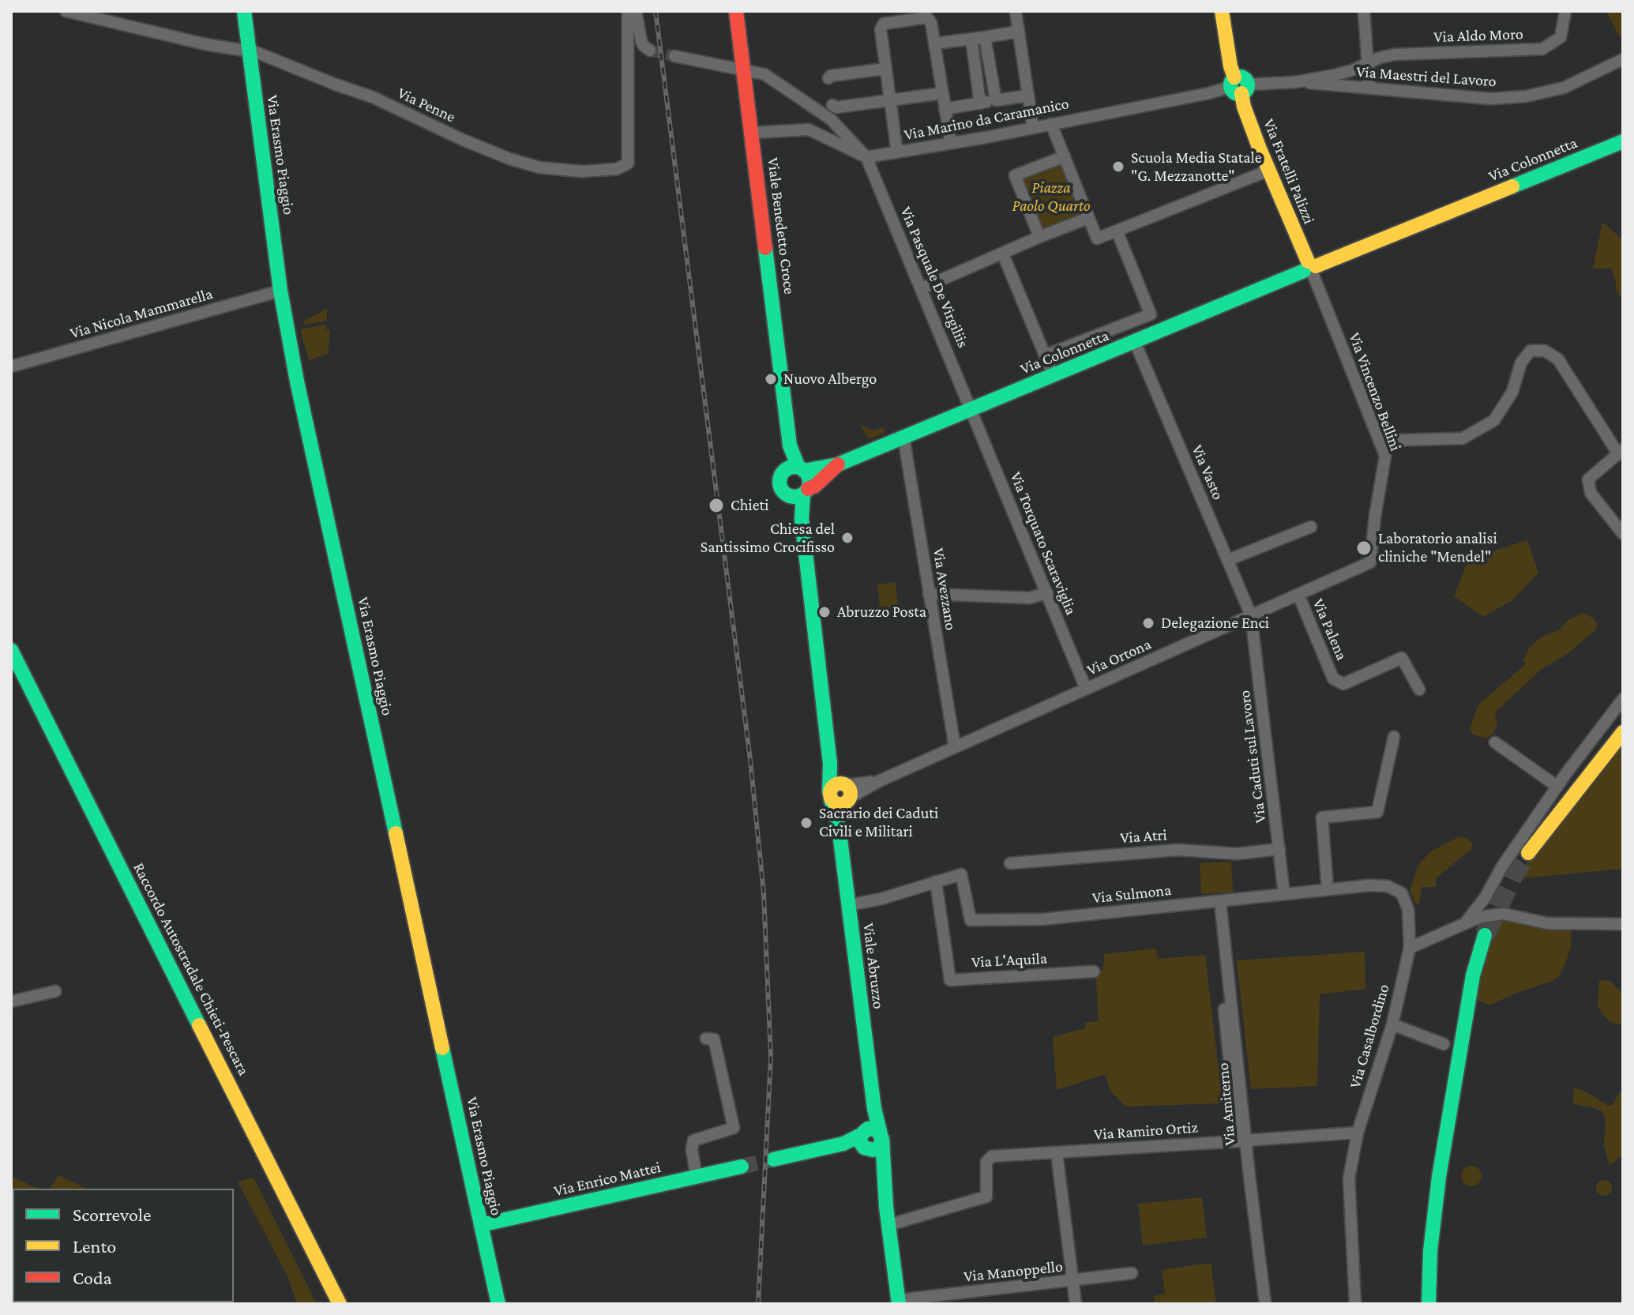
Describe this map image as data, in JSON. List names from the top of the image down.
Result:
{
  "streets": {
    "main road": [
      "Via Erasmo Piaggio",
      "Via Colonnetta",
      "Via Fratelli Palizzi",
      "Viale Benedetto Croce",
      "Viale Abruzzo",
      "Raccordo Autostradale Chieti-Pescara",
      "Via Enrico Mattei"
    ],
    "street": [
      "Via Aldo Moro",
      "Via Maestri del Lavoro",
      "Via Penne",
      "Via Marino da Caramanico",
      "Via Pasquale De Virgiliis",
      "Via Nicola Mammarella",
      "Via Vincenzo Bellini",
      "Via Vasto",
      "Via Torquato Scaraviglia",
      "Via Avezzano",
      "Via Palena",
      "Via Ortona",
      "Via Caduti sul Lavoro",
      "Via Atri",
      "Via Sulmona",
      "Via L'Aquila",
      "Via Casalbordino",
      "Via Amiterno",
      "Via Ramiro Ortiz",
      "Via Manoppello"
    ]
  },
  "crossings": [
    ["Via Aldo Moro", "Via Maestri del Lavoro"],
    ["Via Maestri del Lavoro", "Via Marino da Caramanico"],
    ["Via Maestri del Lavoro", "Via Fratelli Palizzi"],
    ["Via Penne", "Via Erasmo Piaggio"],
    ["Via Marino da Caramanico", "Via Fratelli Palizzi"],
    ["Via Marino da Caramanico", "Via Pasquale De Virgiliis"],
    ["Via Erasmo Piaggio", "Via Nicola Mammarella"],
    ["Via Erasmo Piaggio", "Via Enrico Mattei"],
    ["Via Colonnetta", "Via Fratelli Palizzi"],
    ["Via Colonnetta", "Via Pasquale De Virgiliis"],
    ["Via Colonnetta", "Via Vincenzo Bellini"],
    ["Via Colonnetta", "Via Vasto"],
    ["Via Colonnetta", "Via Torquato Scaraviglia"],
    ["Via Colonnetta", "Via Avezzano"],
    ["Via Fratelli Palizzi", "Via Vincenzo Bellini"],
    ["Viale Benedetto Croce", "Via Pasquale De Virgiliis"],
    ["Via Pasquale De Virgiliis", "Via Torquato Scaraviglia"],
    ["Via Vincenzo Bellini", "Via Ortona"],
    ["Via Vasto", "Via Ortona"],
    ["Via Vasto", "Via Caduti sul Lavoro"],
    ["Via Torquato Scaraviglia", "Via Ortona"],
    ["Via Avezzano", "Via Ortona"],
    ["Via Palena", "Via Ortona"],
    ["Via Ortona", "Via Caduti sul Lavoro"],
    ["Via Ortona", "Viale Abruzzo"],
    ["Via Caduti sul Lavoro", "Via Atri"],
    ["Via Caduti sul Lavoro", "Via Sulmona"],
    ["Via Sulmona", "Via L'Aquila"],
    ["Via Sulmona", "Viale Abruzzo"],
    ["Via Sulmona", "Via Casalbordino"],
    ["Via Sulmona", "Via Amiterno"],
    ["Viale Abruzzo", "Via Ramiro Ortiz"],
    ["Viale Abruzzo", "Via Manoppello"],
    ["Via Amiterno", "Via Ramiro Ortiz"]
  ],
  "parks": ["Piazza Paolo Quarto"],
  "places": [
    "Scuola Media Statale \"G. Mezzanotte\"",
    "Nuovo Albergo",
    "Chieti",
    "Chiesa del Santissimo Crocifisso",
    "Laboratorio analisi cliniche \"Mendel\"",
    "Abruzzo Posta",
    "Delegazione Enci",
    "Sacrario dei Caduti Civili e Militari"
  ],
  "legend": ["Scorrevole", "Lento", "Coda"]
}
